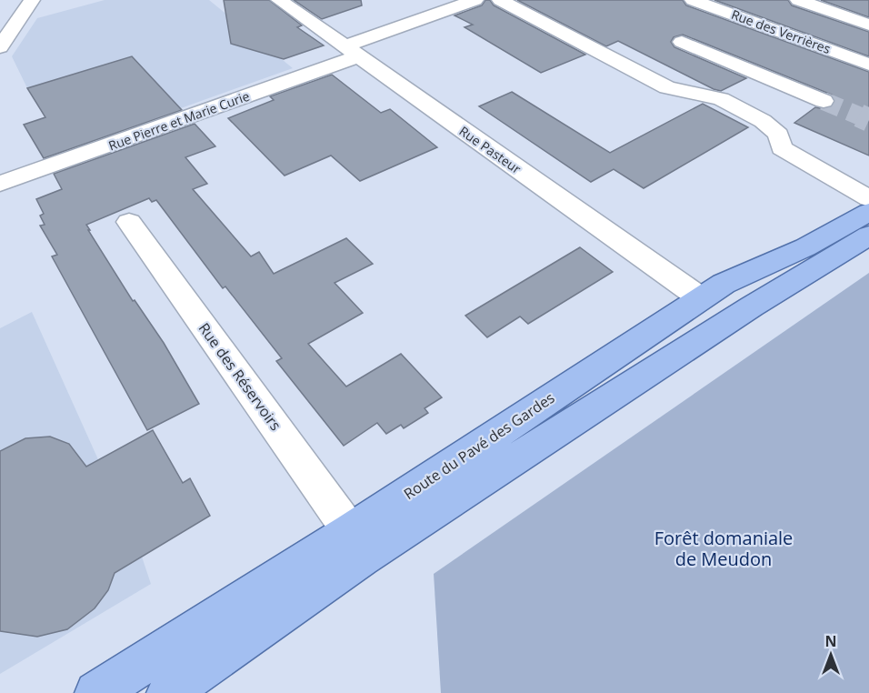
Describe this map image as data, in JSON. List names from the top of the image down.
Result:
{
  "streets": {
    "main road": ["Route du Pavé des Gardes"],
    "street": [
      "Rue des Verrières",
      "Rue Pierre et Marie Curie",
      "Rue Pasteur",
      "Rue des Réservoirs"
    ]
  },
  "crossings": [
    ["Rue Pierre et Marie Curie", "Rue Pasteur"],
    ["Rue Pasteur", "Route du Pavé des Gardes"],
    ["Rue des Réservoirs", "Route du Pavé des Gardes"]
  ],
  "parks": ["Forêt domaniale de Meudon"],
  "north": "top"
}
